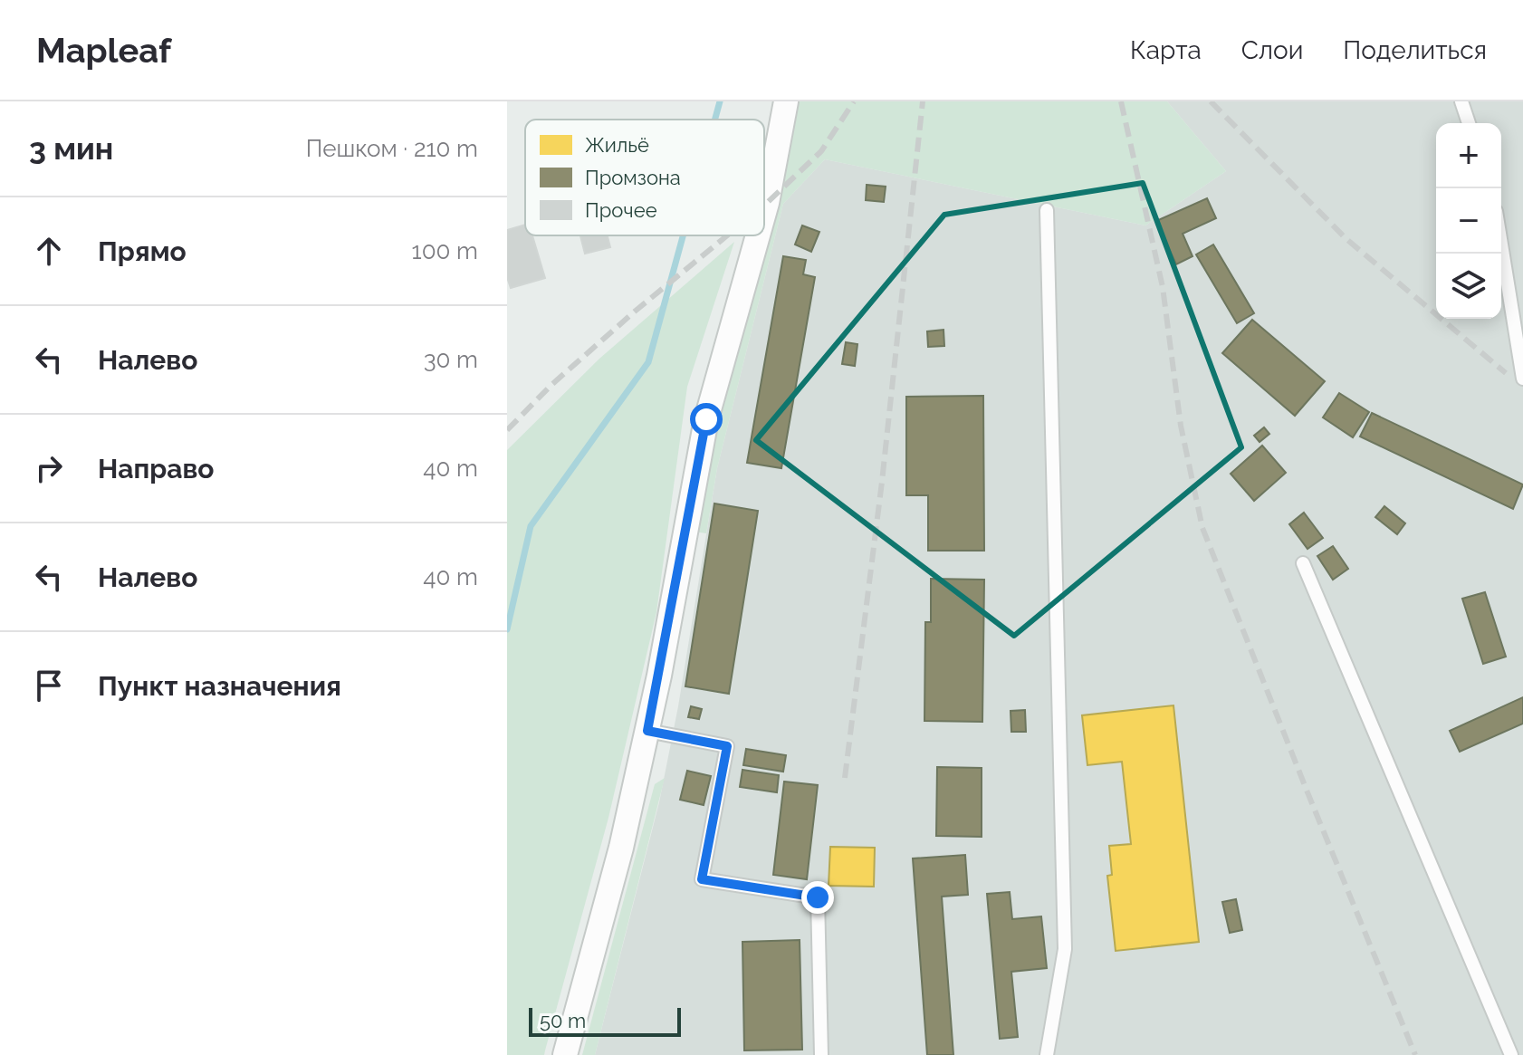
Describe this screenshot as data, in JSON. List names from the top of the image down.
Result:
{
  "legend": ["Жильё", "Промзона", "Прочее"],
  "scale_bar": "50 m",
  "page": {
    "header": "Mapleaf",
    "nav": ["Карта", "Слои", "Поделиться"],
    "heading": ["3 мин", "Пешком · 210 m"],
    "map_buttons": ["+", "−"],
    "list": [
      ["Прямо", "100 m"],
      ["Налево", "30 m"],
      ["Направо", "40 m"],
      ["Налево", "40 m"],
      "Пункт назначения"
    ],
    "scale": "50 m"
  }
}
